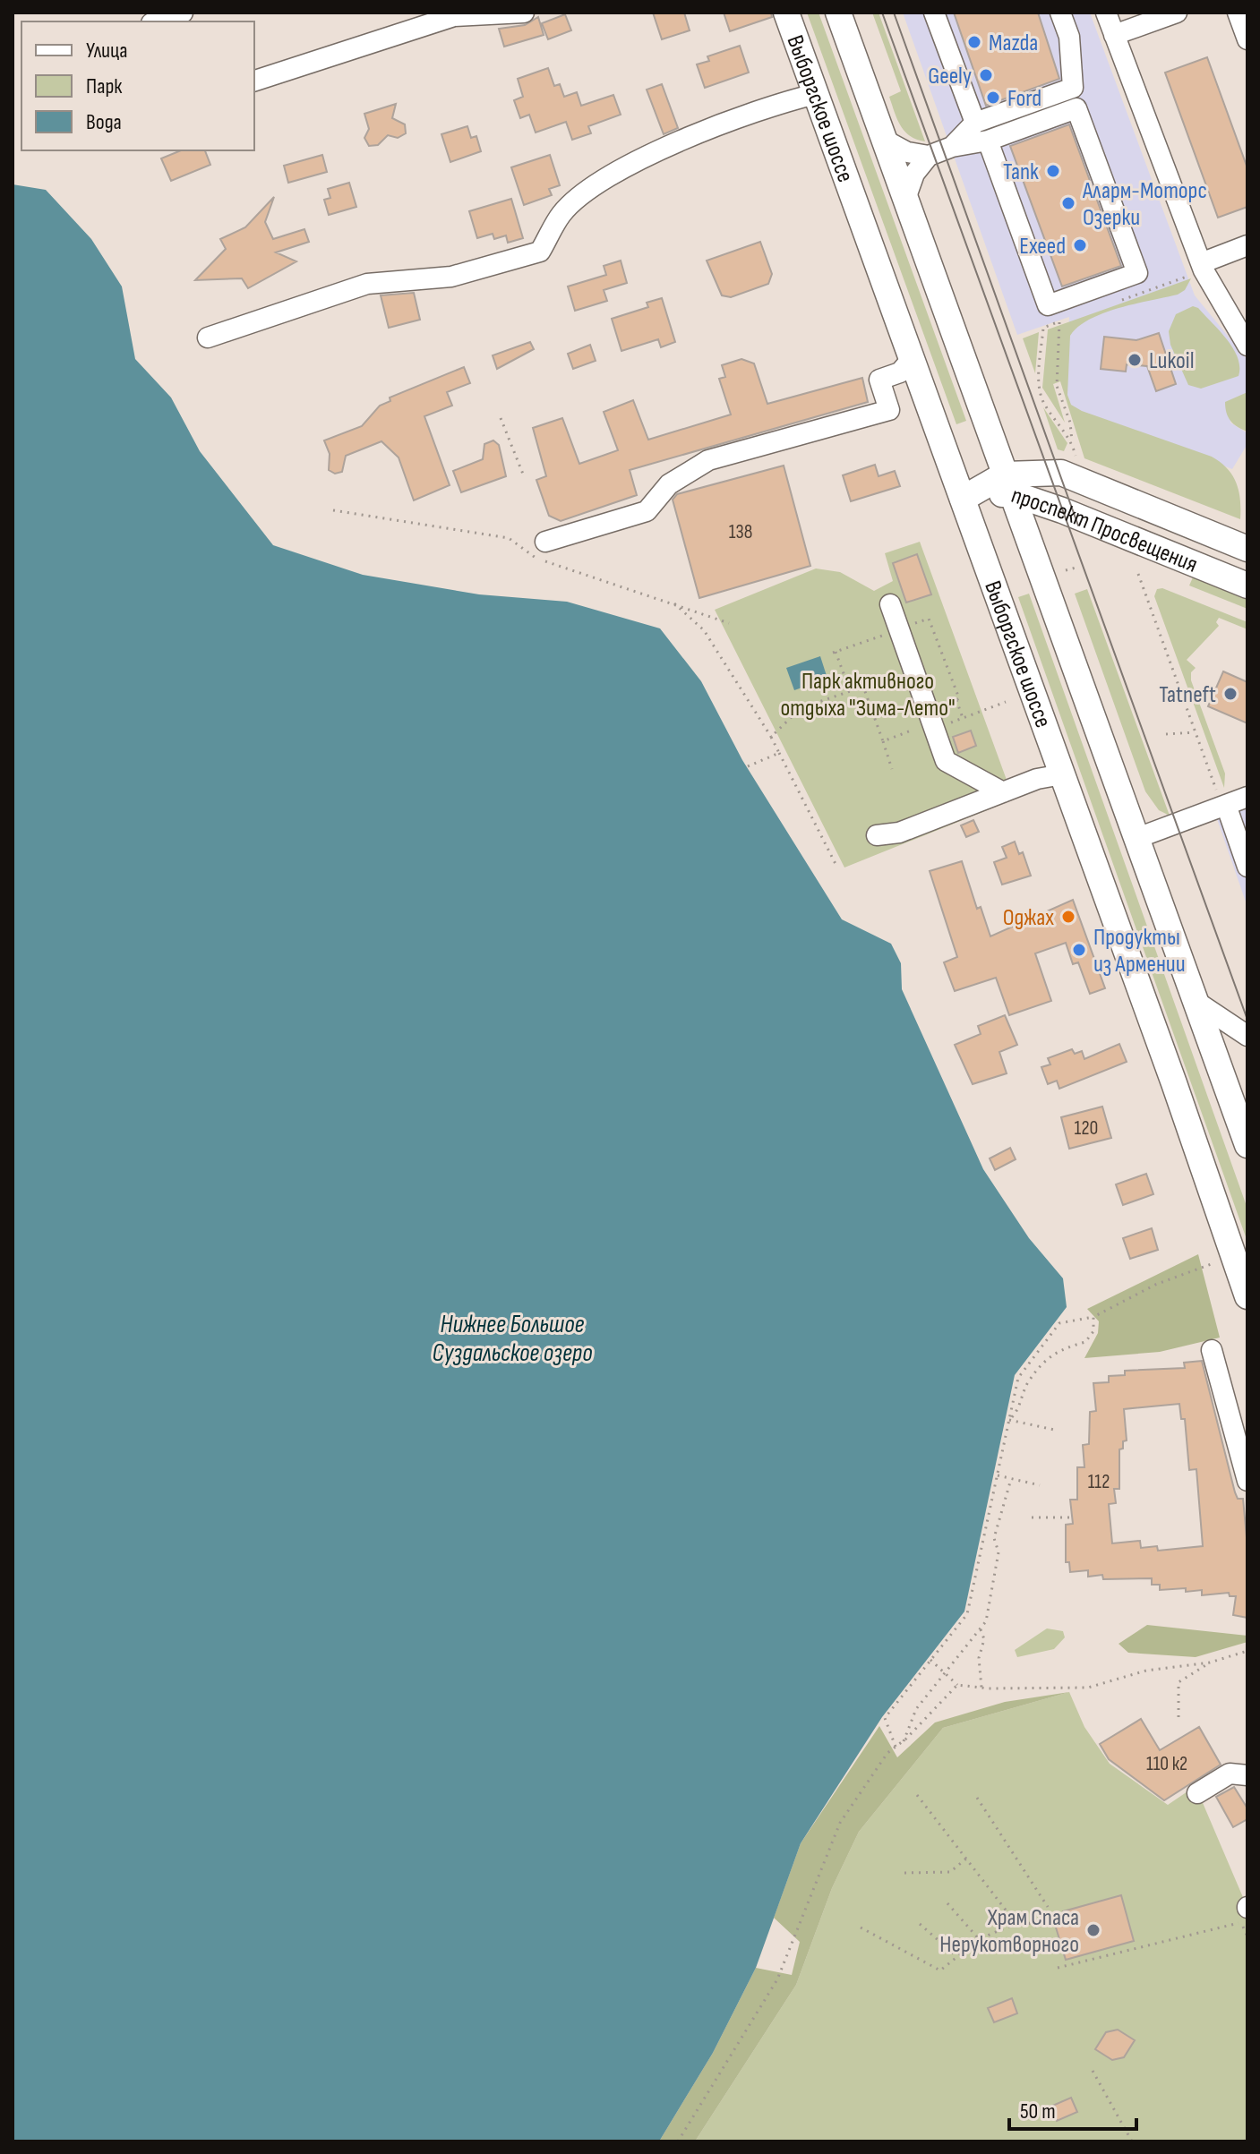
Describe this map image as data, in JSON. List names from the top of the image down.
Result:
{
  "streets": {
    "main road": ["Выборгское шоссе", "проспект Просвещения"]
  },
  "crossings": [
    ["Выборгское шоссе", "проспект Просвещения"]
  ],
  "water": ["Нижнее Большое Суздальское озеро"],
  "parks": ["Парк активного отдыха \"Зима-Лето\""],
  "places": [
    "Mazda",
    "Geely",
    "Ford",
    "Tank",
    "Аларм-Моторс Озерки",
    "Exeed",
    "Lukoil",
    "Tatneft",
    "Оджах",
    "Продукты из Армении",
    "Храм Спаса Нерукотворного"
  ],
  "house_numbers": [
    "138",
    "120",
    "112",
    "110 к2"
  ],
  "legend": ["Улица", "Парк", "Вода"],
  "scale_bar": "50 m"
}
